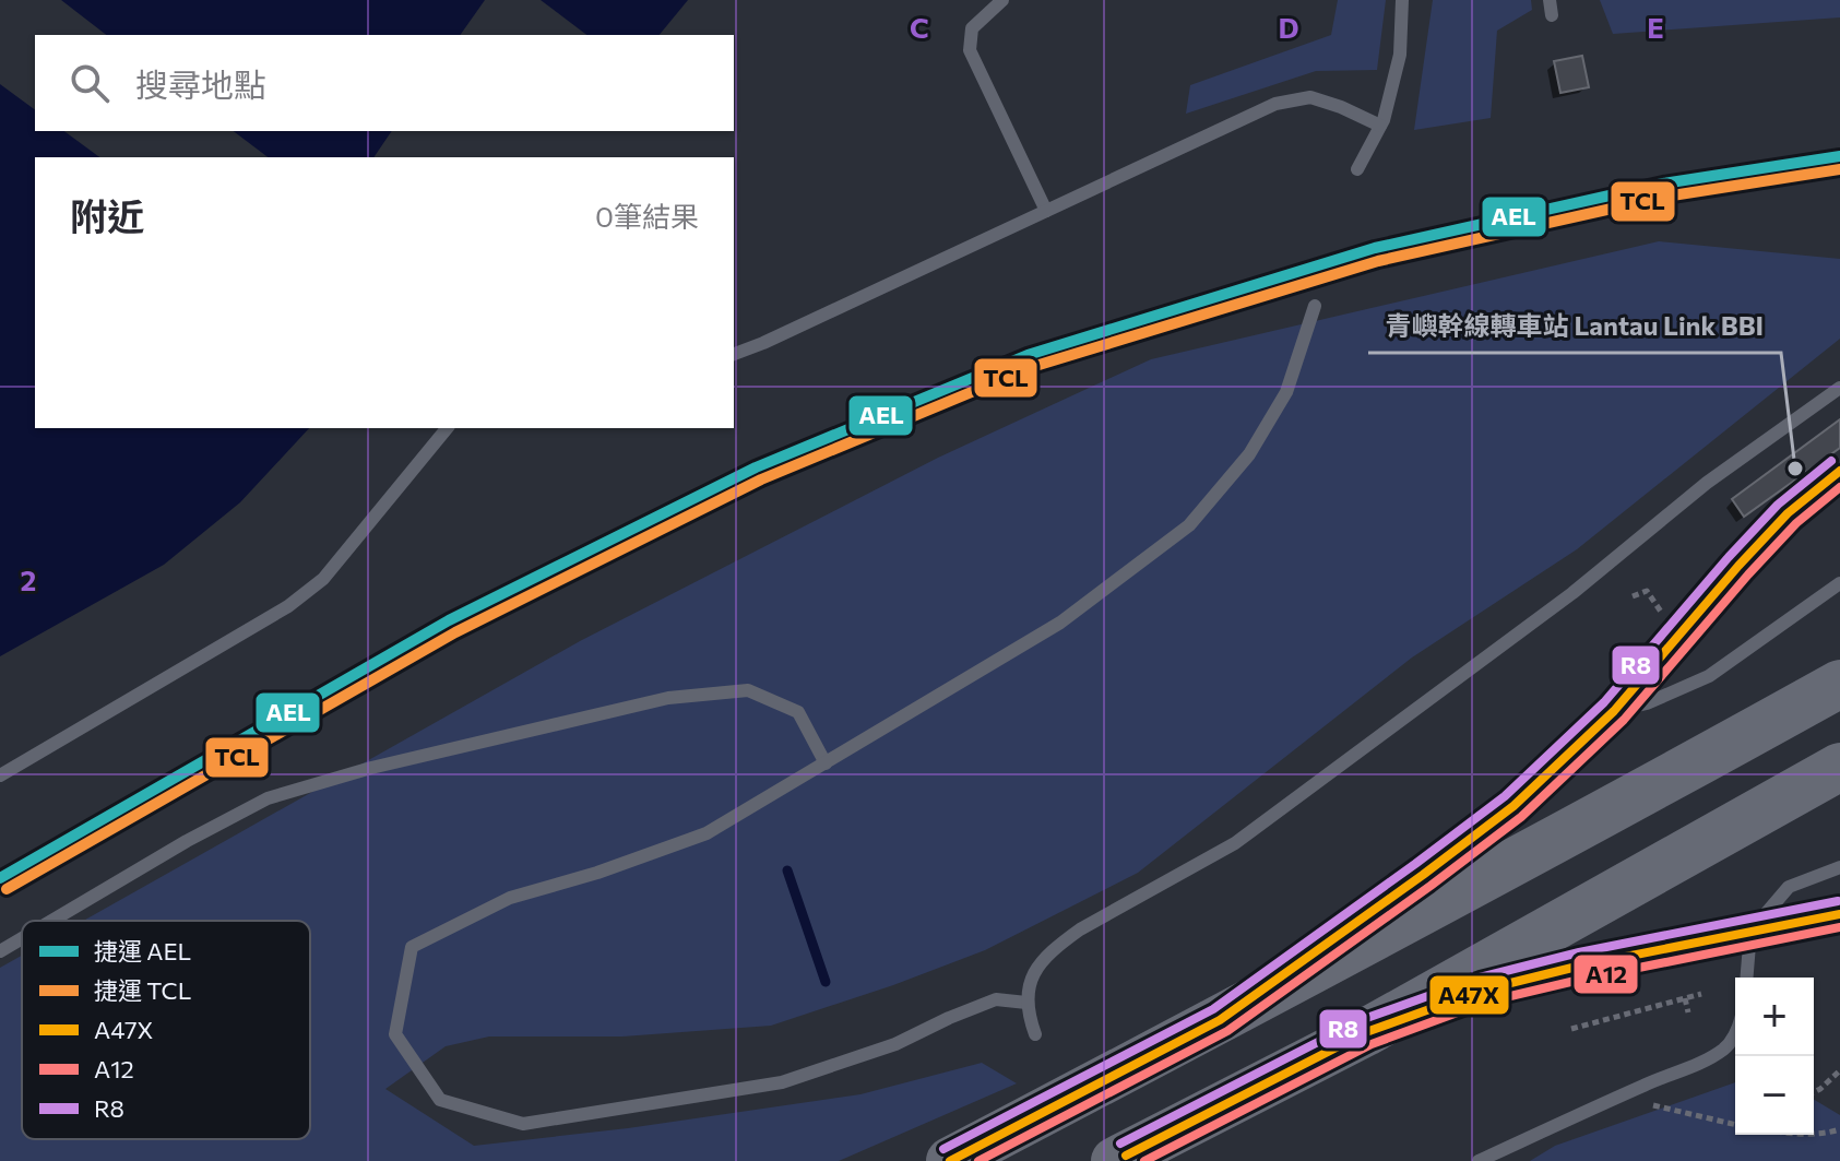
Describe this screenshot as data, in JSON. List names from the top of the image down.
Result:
{
  "places": ["青嶼幹線轉車站 Lantau Link BBI"],
  "lines": [
    "metro line AEL",
    "metro line TCL",
    "transit line R8",
    "transit line A47X",
    "transit line A12"
  ],
  "legend": [
    "捷運 AEL",
    "捷運 TCL",
    "A47X",
    "A12",
    "R8"
  ],
  "page": {
    "search": "搜尋地點",
    "heading": ["附近", "0筆結果"],
    "map_buttons": ["+", "−"]
  },
  "grid": {
    "columns": ["C", "D", "E"],
    "rows": ["2"]
  }
}
